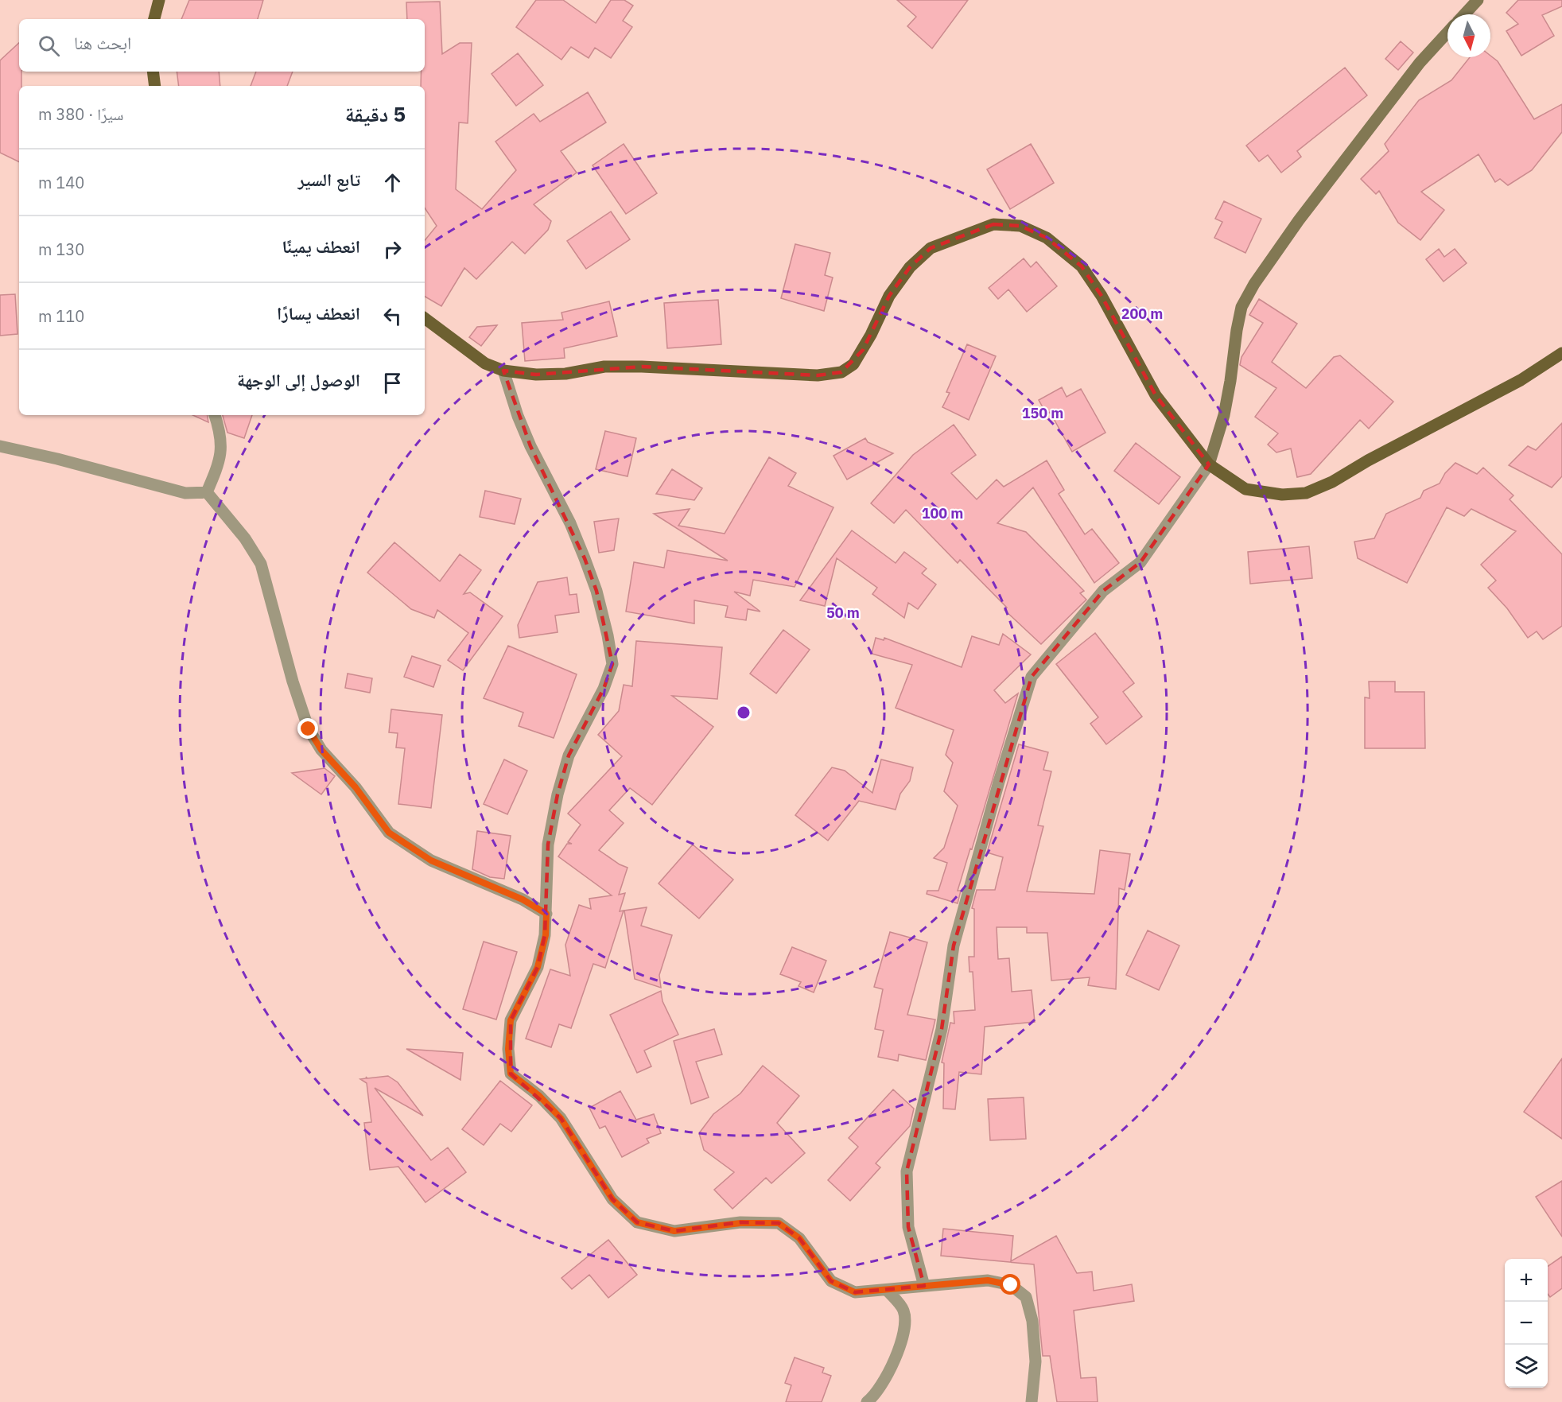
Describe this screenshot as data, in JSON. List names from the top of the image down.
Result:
{
  "north": "bottom",
  "page": {
    "search": "ابحث هنا",
    "heading": ["5 دقيقة", "سيرًا · 380 m"],
    "list": [
      ["تابع السير", "140 m"],
      ["انعطف يمينًا", "130 m"],
      ["انعطف يسارًا", "110 m"],
      "الوصول إلى الوجهة"
    ],
    "map_buttons": ["+", "−"]
  },
  "rings": [
    "200 m",
    "150 m",
    "100 m",
    "50 m"
  ]
}
